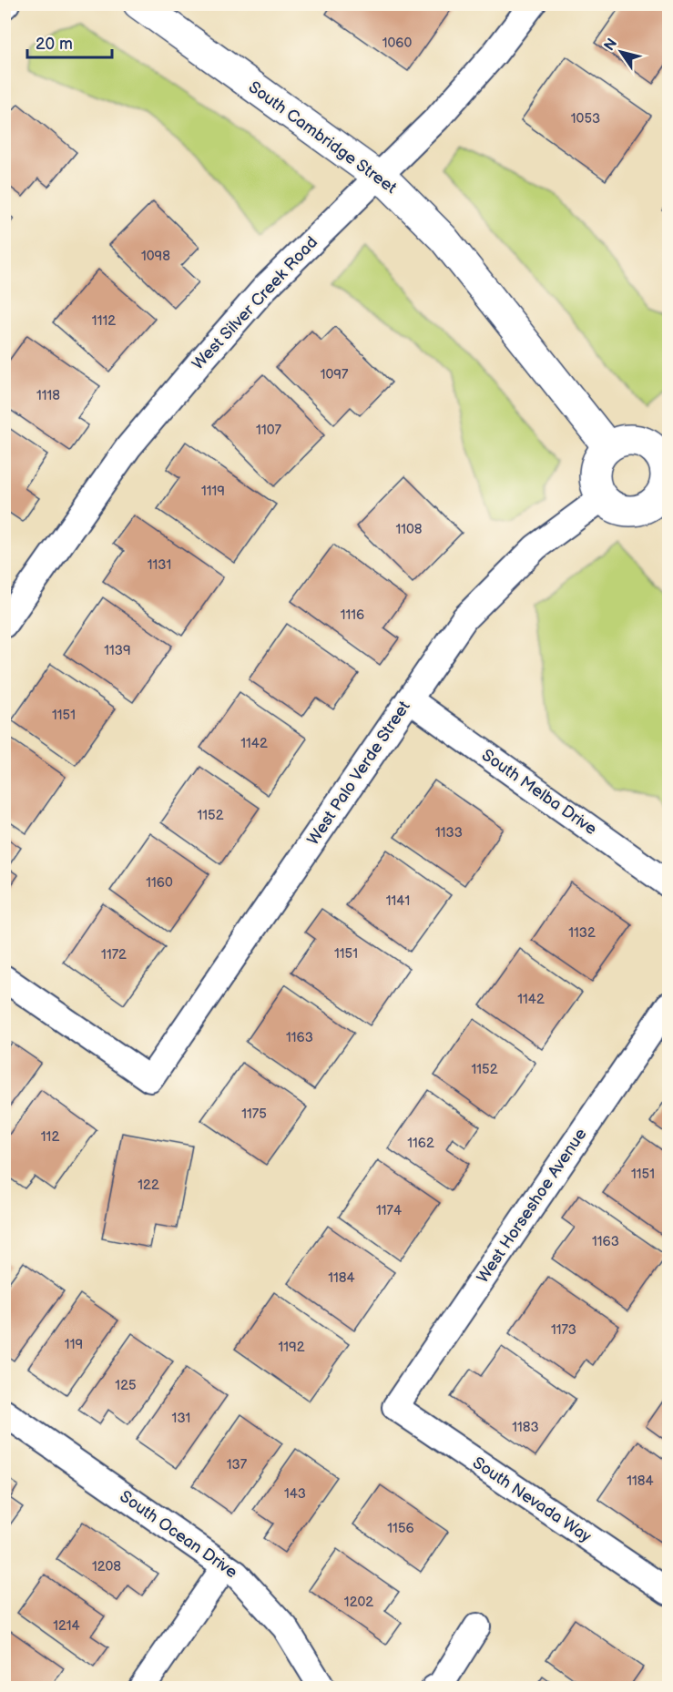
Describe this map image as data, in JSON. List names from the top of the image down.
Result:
{
  "streets": {
    "street": [
      "South Cambridge Street",
      "West Silver Creek Road",
      "West Palo Verde Street",
      "South Melba Drive",
      "West Horseshoe Avenue",
      "South Nevada Way",
      "South Ocean Drive"
    ]
  },
  "crossings": [
    ["South Cambridge Street", "West Silver Creek Road"],
    ["South Cambridge Street", "West Palo Verde Street"],
    ["West Palo Verde Street", "South Melba Drive"],
    ["West Horseshoe Avenue", "South Nevada Way"]
  ],
  "house_numbers": [
    "1060",
    "1053",
    "1098",
    "1112",
    "1097",
    "1118",
    "1107",
    "1119",
    "1108",
    "1131",
    "1116",
    "1139",
    "1151",
    "1142",
    "1152",
    "1133",
    "1160",
    "1141",
    "1132",
    "1151",
    "1172",
    "1142",
    "1163",
    "1152",
    "1175",
    "112",
    "1162",
    "1151",
    "122",
    "1174",
    "1163",
    "1184",
    "1173",
    "119",
    "1192",
    "125",
    "131",
    "1183",
    "137",
    "1184",
    "143",
    "1156",
    "1208",
    "1202",
    "1214"
  ],
  "scale_bar": "20 m",
  "north": "top left"
}
